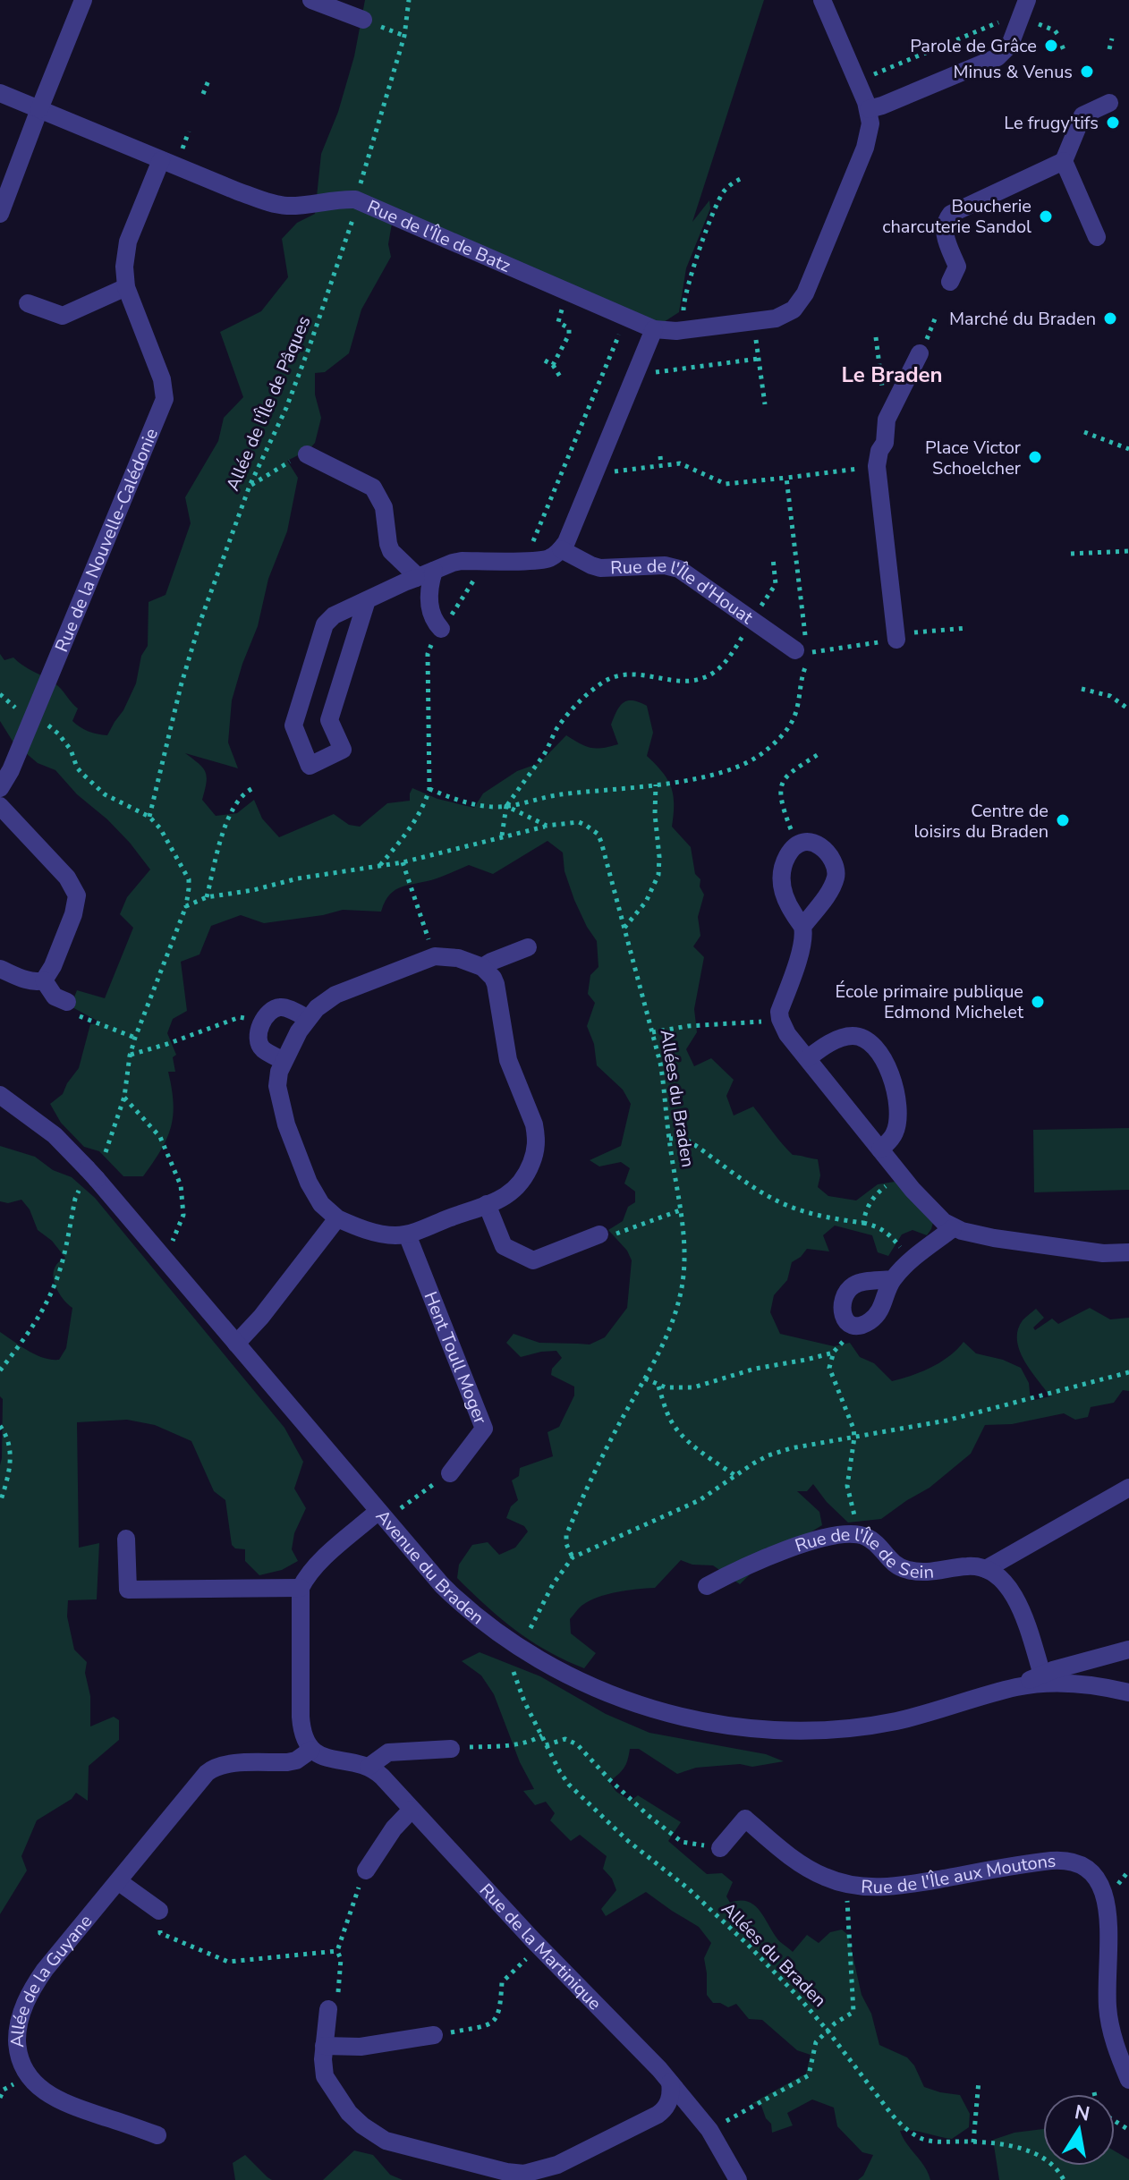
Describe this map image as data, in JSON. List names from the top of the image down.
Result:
{
  "streets": {
    "street": [
      "Rue de l'Île de Batz",
      "Rue de la Nouvelle-Calédonie",
      "Rue de l'Île d'Houat",
      "Hent Toull Moger",
      "Rue de l'Île de Sein",
      "Avenue du Braden",
      "Rue de l'Île aux Moutons",
      "Rue de la Martinique",
      "Allée de la Guyane"
    ],
    "path": ["Allée de l'Île de Pâques", "Allées du Braden"]
  },
  "crossings": [
    ["Rue de l'Île de Batz", "Allée de l'Île de Pâques"],
    ["Rue de l'Île de Batz", "Rue de la Nouvelle-Calédonie"]
  ],
  "districts": ["Le Braden"],
  "places": [
    "Parole de Grâce",
    "Minus & Venus",
    "Le frugy'tifs",
    "Boucherie charcuterie Sandol",
    "Marché du Braden",
    "Place Victor Schoelcher",
    "Centre de loisirs du Braden",
    "École primaire publique Edmond Michelet"
  ],
  "north": "top"
}
